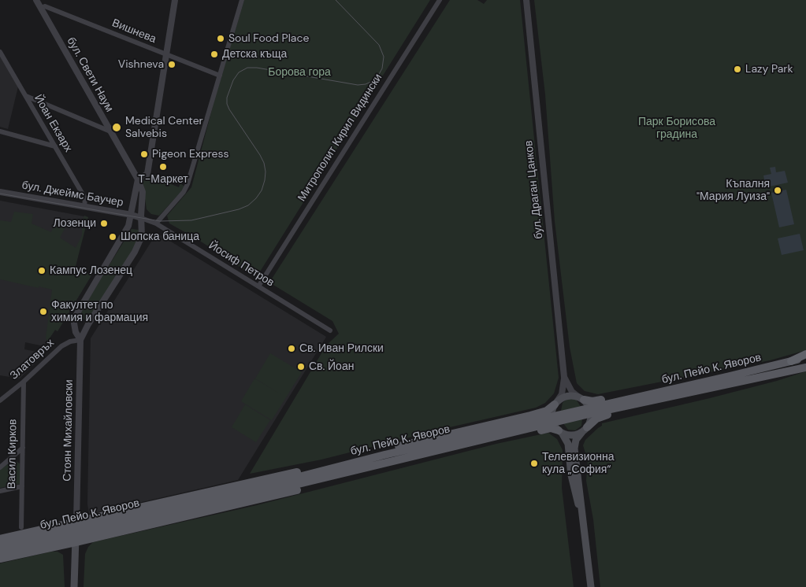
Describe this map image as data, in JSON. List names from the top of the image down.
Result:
{
  "streets": {
    "main road": ["бул. Пейо К. Яворов"],
    "street": [
      "Вишнева",
      "бул. Свети Наум",
      "Йоан Екзарх",
      "Митрополит Кирил Видински",
      "бул. Драган Цанков",
      "бул. Джеймс Баучер",
      "Йосиф Петров",
      "Златовръх",
      "Стоян Михайловски",
      "Васил Кирков"
    ]
  },
  "crossings": [
    ["Вишнева", "бул. Свети Наум"],
    ["бул. Свети Наум", "бул. Джеймс Баучер"],
    ["бул. Свети Наум", "Йосиф Петров"],
    ["бул. Свети Наум", "Златовръх"],
    ["бул. Свети Наум", "Стоян Михайловски"],
    ["Йоан Екзарх", "бул. Джеймс Баучер"],
    ["Митрополит Кирил Видински", "Йосиф Петров"],
    ["бул. Джеймс Баучер", "Йосиф Петров"],
    ["Златовръх", "Стоян Михайловски"],
    ["Златовръх", "Васил Кирков"]
  ],
  "parks": ["Борова гора", "Парк Борисова градина"],
  "places": [
    "Soul Food Place",
    "Детска къща",
    "Vishneva",
    "Lazy Park",
    "Medical Center Salvebis",
    "Pigeon Express",
    "Т-Маркет",
    "Къпалня \"Мария Луиза\"",
    "Лозенци",
    "Шопска баница",
    "Кампус Лозенец",
    "Факултет по химия и фармация",
    "Св. Иван Рилски",
    "Св. Йоан",
    "Телевизионна кула „София“"
  ]
}
